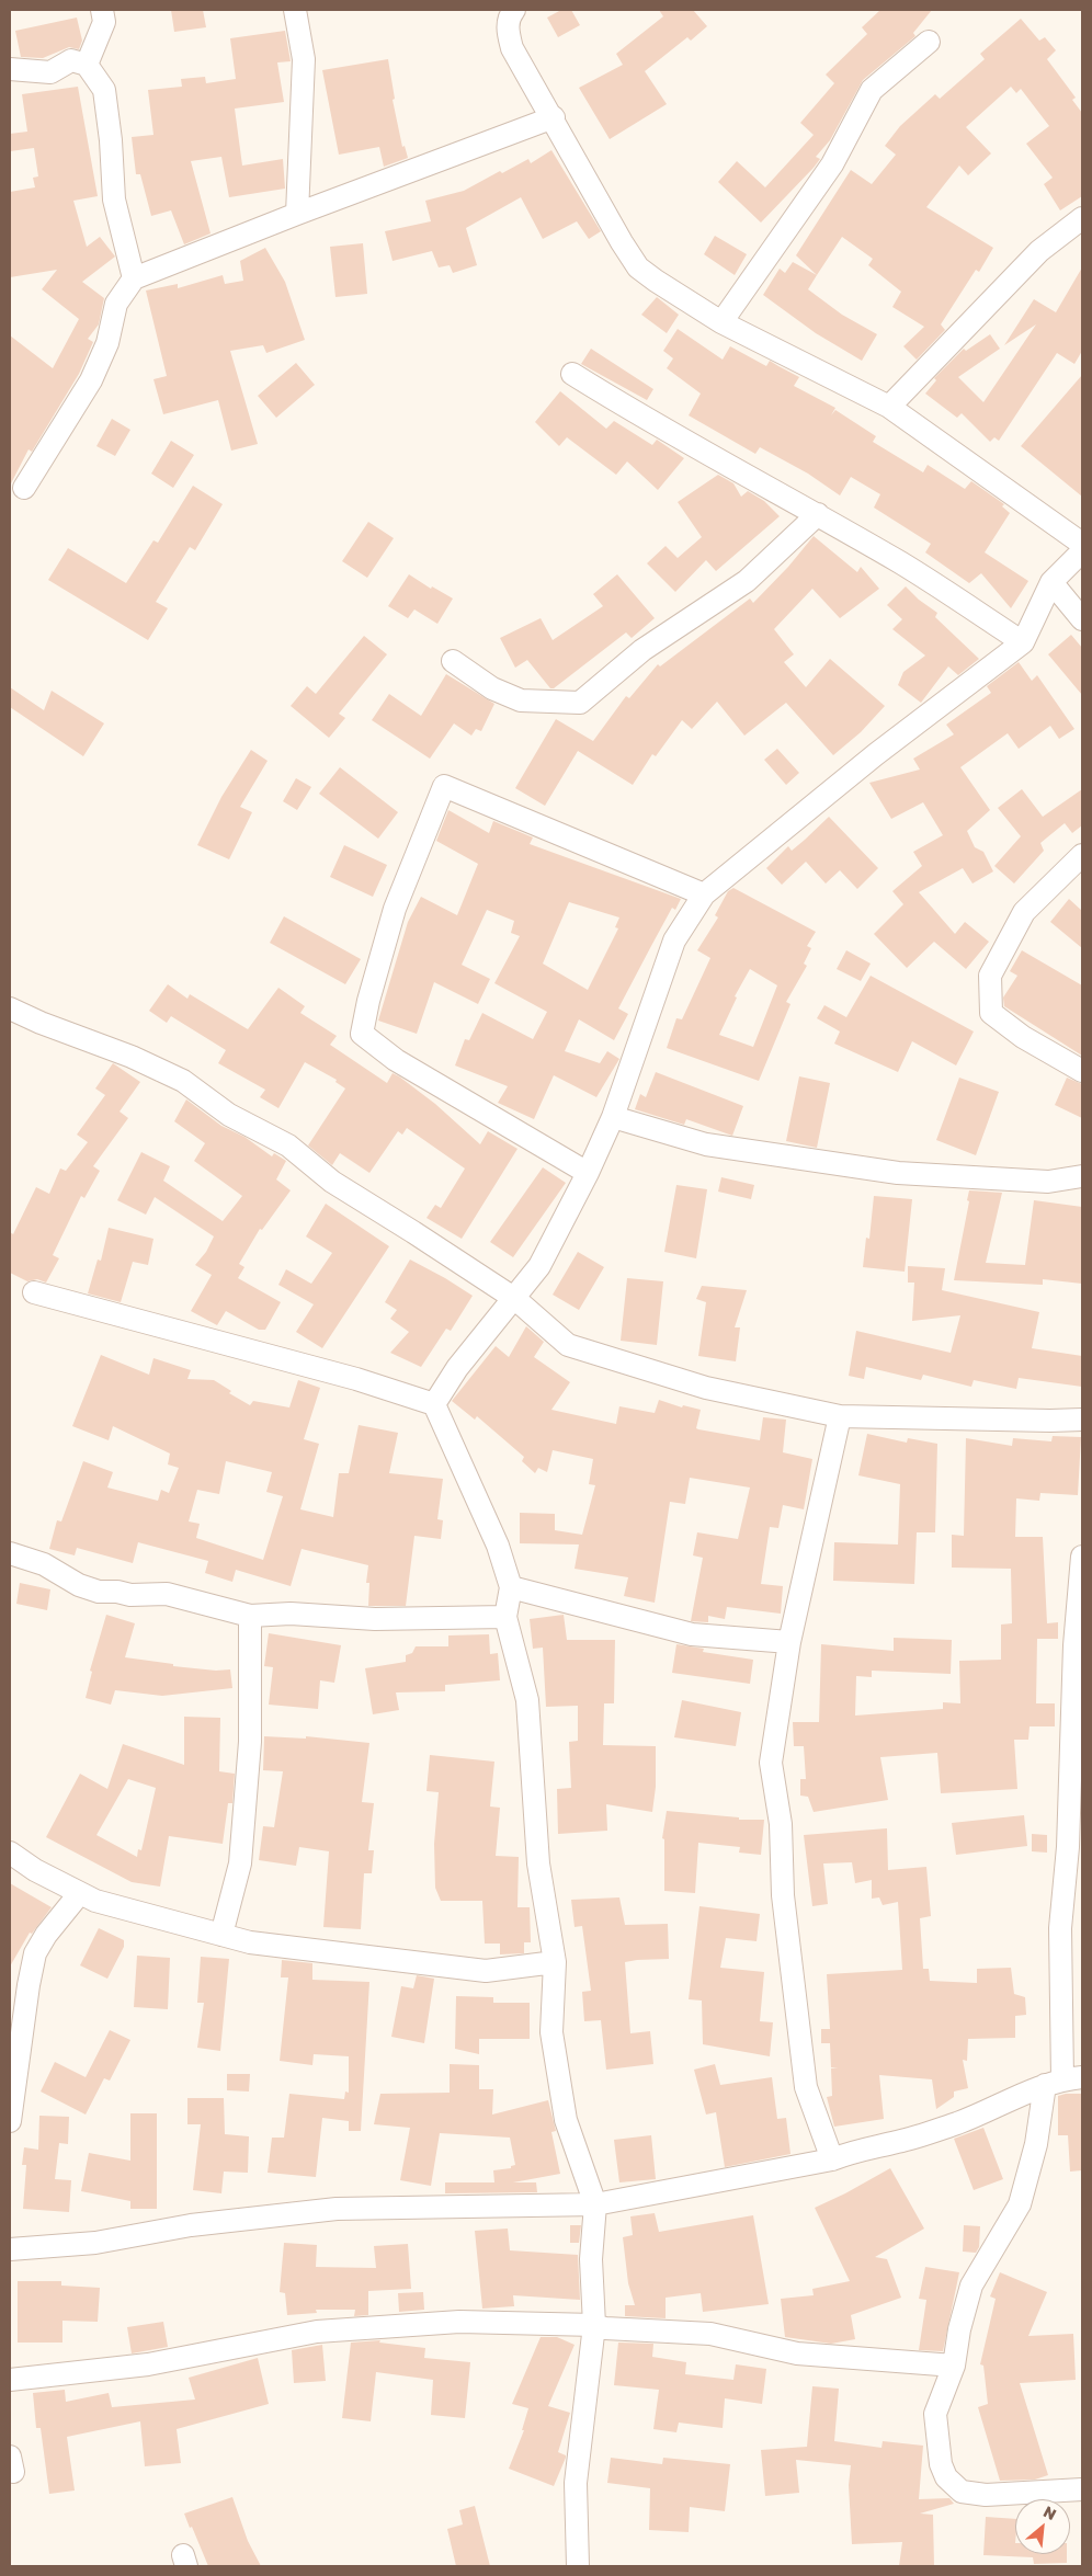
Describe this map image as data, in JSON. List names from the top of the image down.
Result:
{
  "north": "top right"
}
